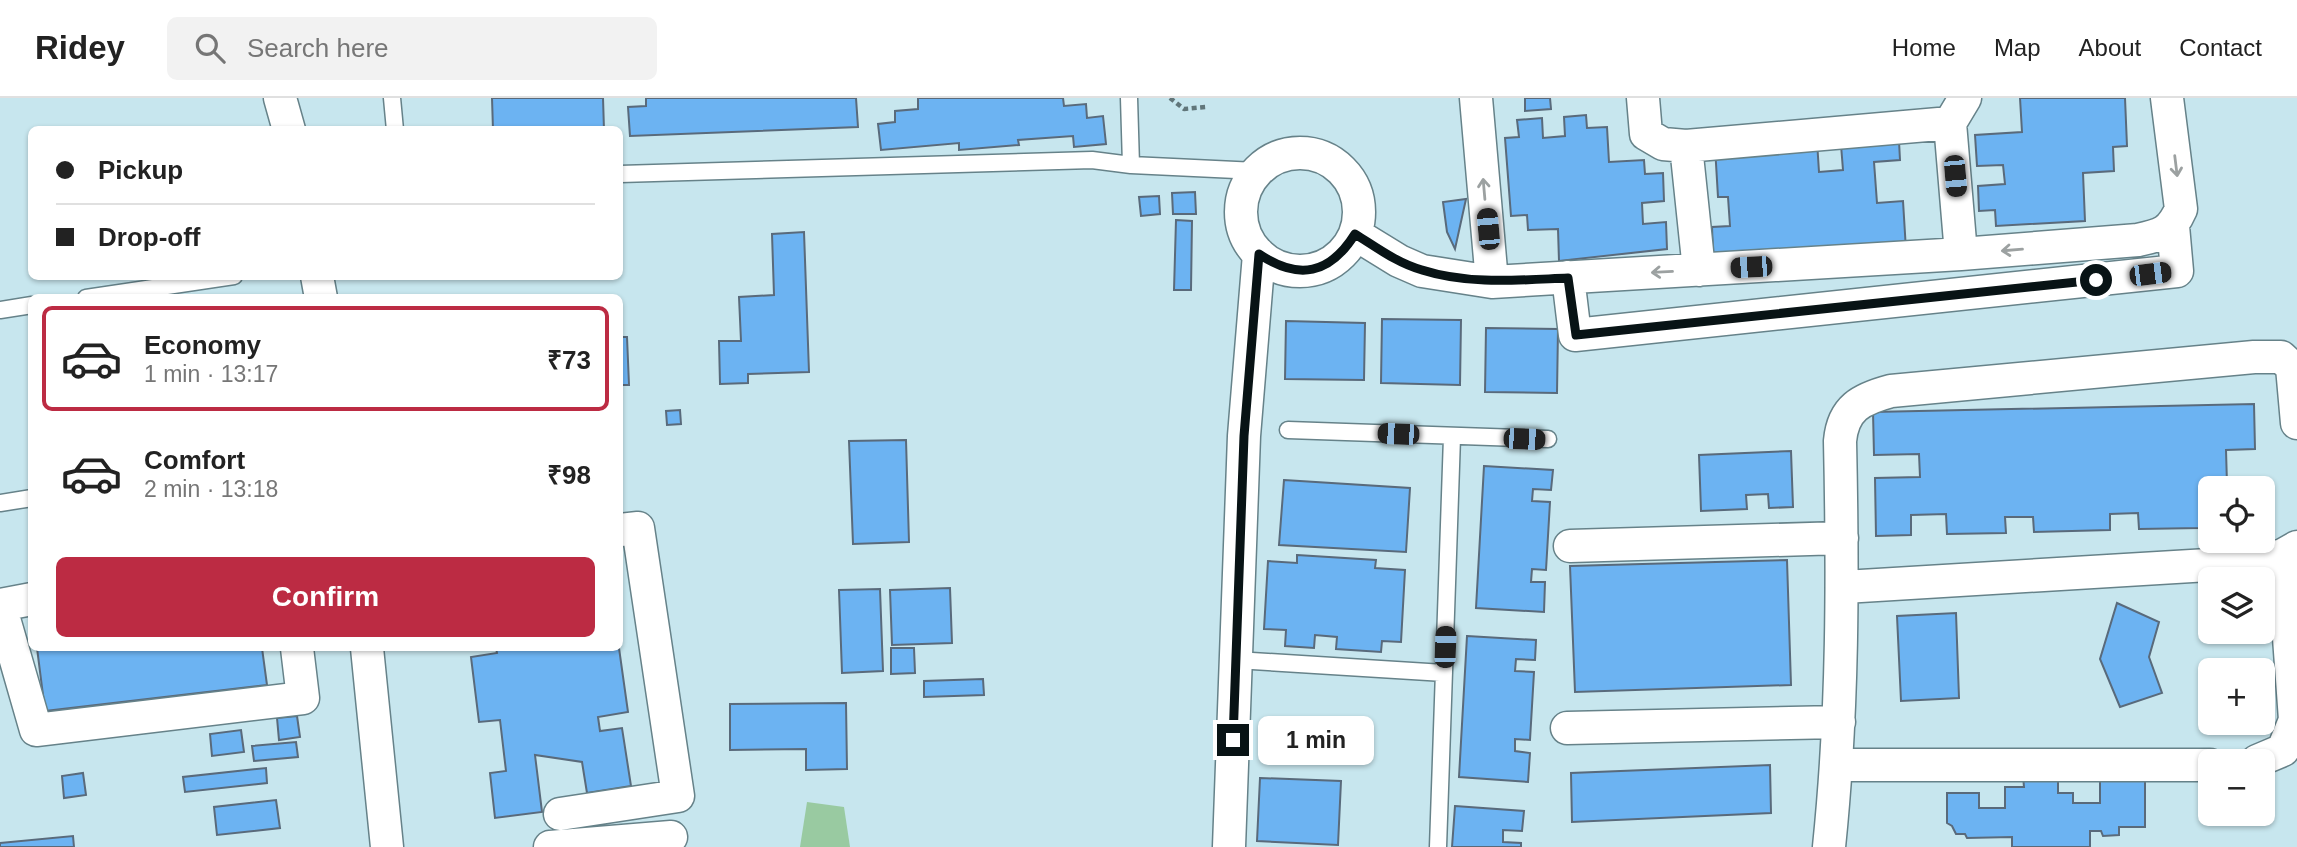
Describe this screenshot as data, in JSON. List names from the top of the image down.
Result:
{
  "page": {
    "header": "Ridey",
    "search": "Search here",
    "nav": [
      "Home",
      "Map",
      "About",
      "Contact"
    ],
    "banner": ["Pickup", "Drop-off"],
    "list": [
      {
        "name": "Economy",
        "note": "1 min · 13:17",
        "value": "₹73"
      },
      {
        "name": "Comfort",
        "note": "2 min · 13:18",
        "value": "₹98"
      }
    ],
    "map_buttons": ["+", "−"],
    "buttons": "Confirm",
    "bubble": "1 min"
  }
}
